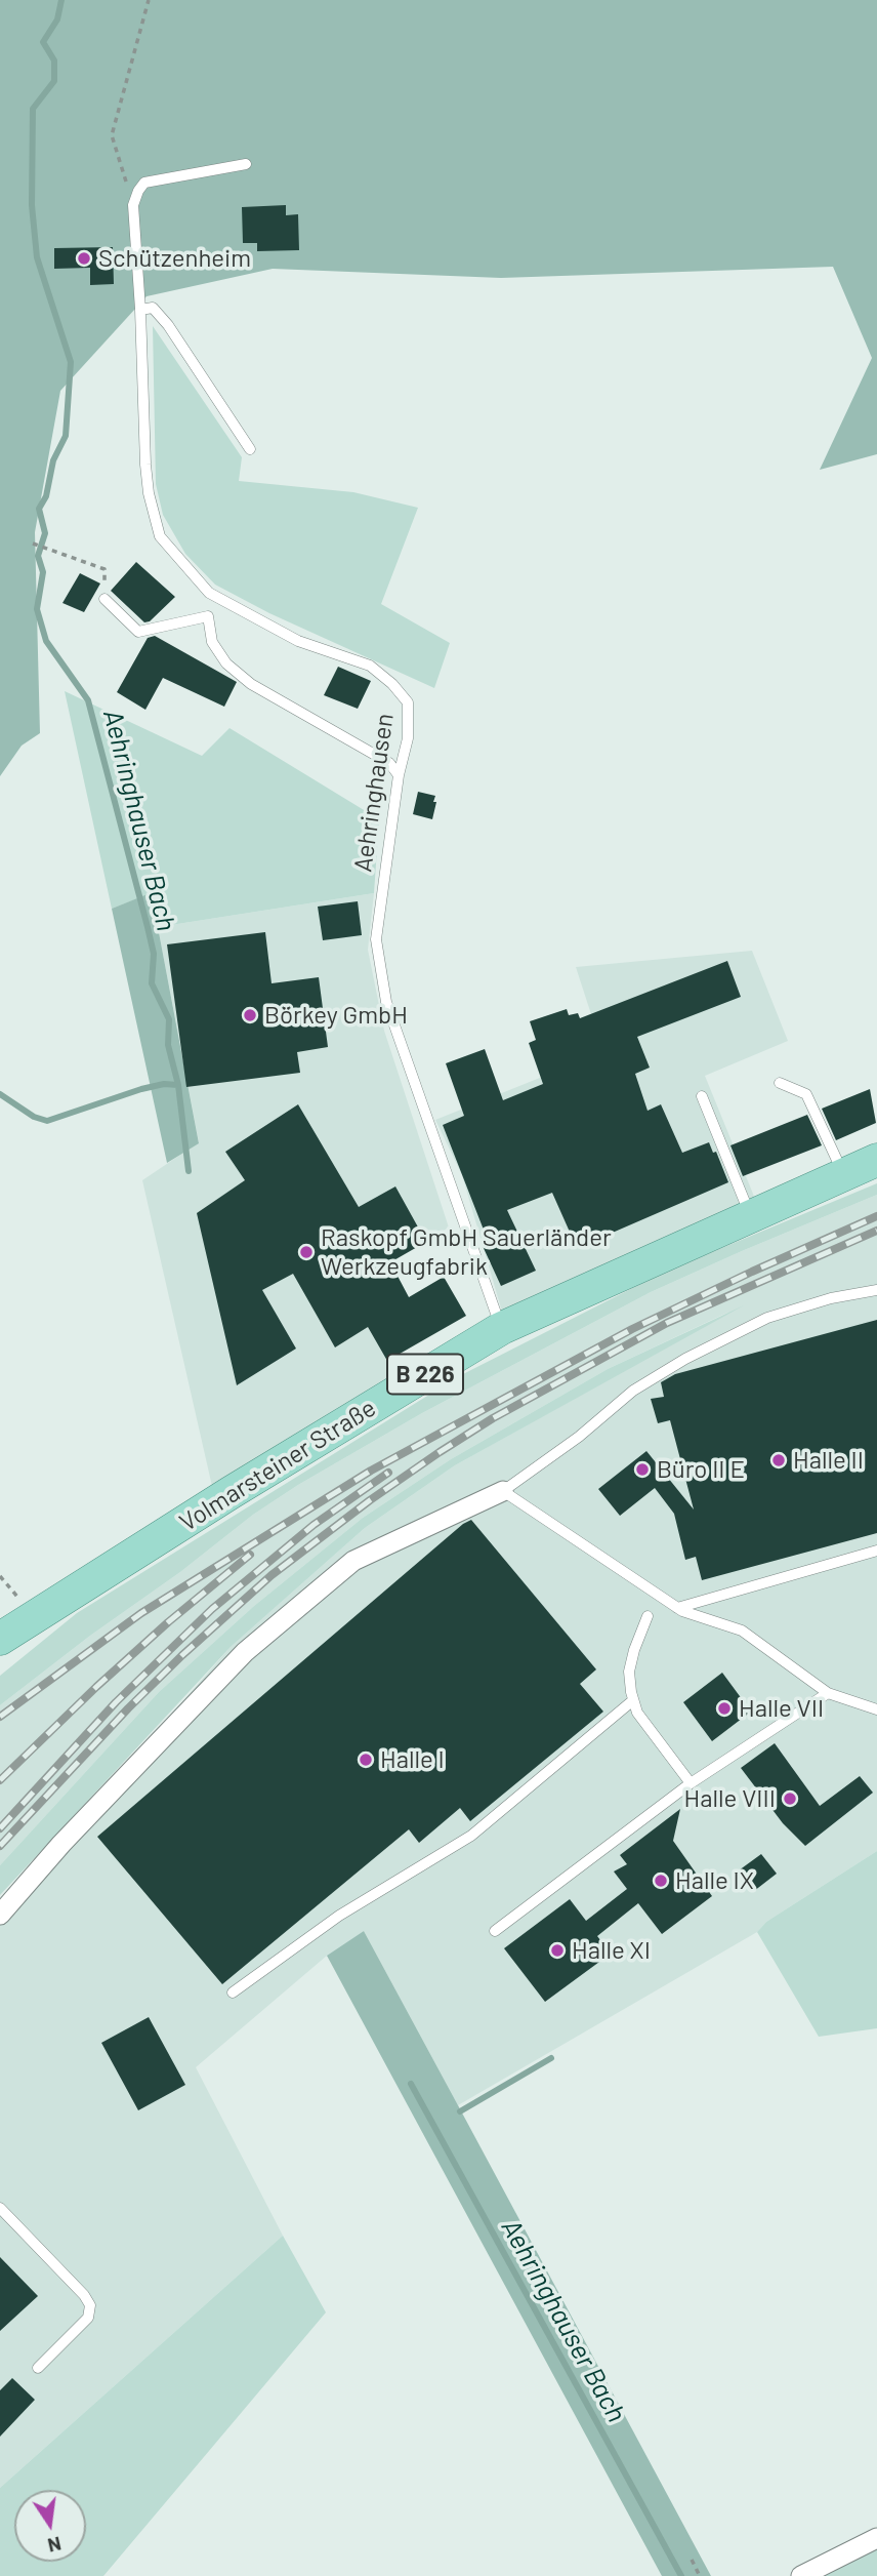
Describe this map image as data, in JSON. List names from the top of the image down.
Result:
{
  "streets": {
    "main road": ["B 226", "Volmarsteiner Straße"],
    "lane": ["Aehringhausen"]
  },
  "crossings": [
    ["Aehringhausen", "Volmarsteiner Straße"]
  ],
  "water": ["Aehringhauser Bach"],
  "places": [
    "Schützenheim",
    "Börkey GmbH",
    "Raskopf GmbH Sauerländer Werkzeugfabrik",
    "Halle II",
    "Büro II E",
    "Halle VII",
    "Halle I",
    "Halle VIII",
    "Halle IX",
    "Halle XI"
  ],
  "north": "bottom"
}
